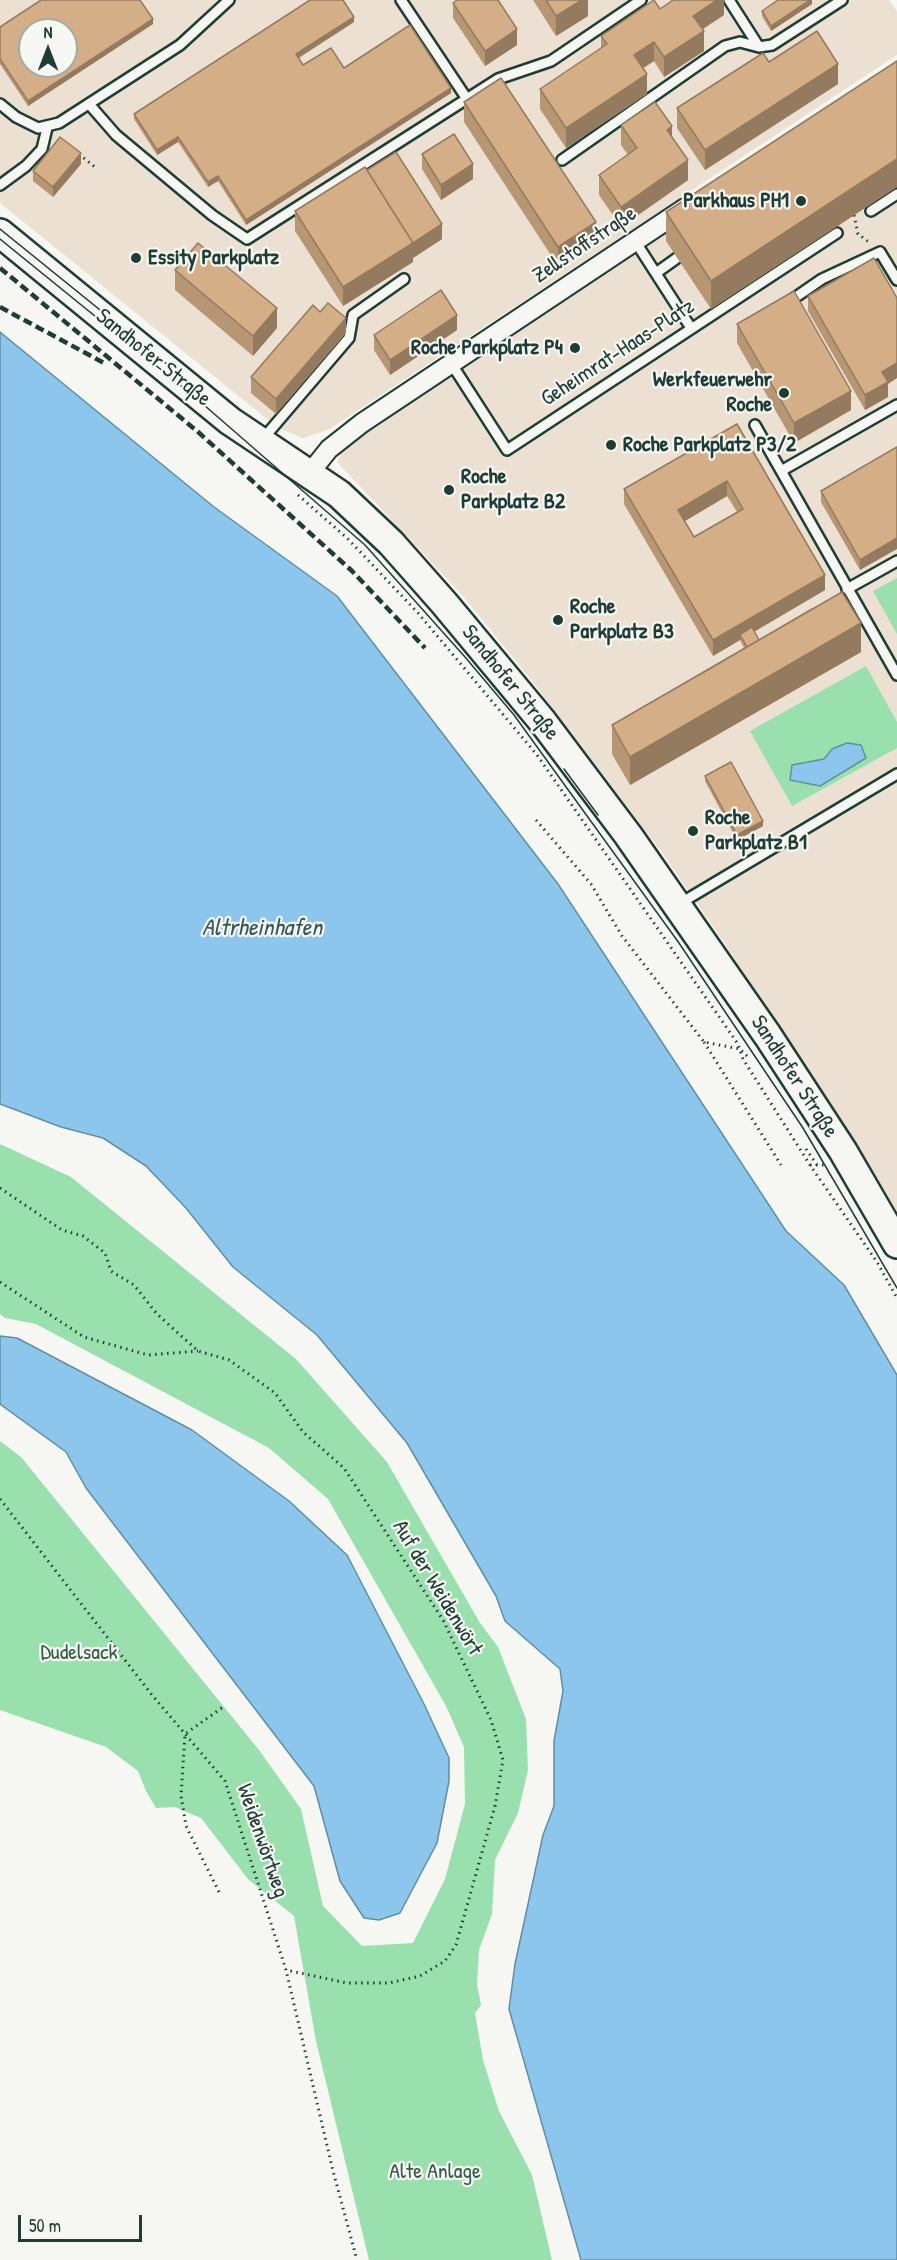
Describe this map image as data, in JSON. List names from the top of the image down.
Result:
{
  "streets": {
    "street": ["Zellstoffstraße", "Sandhofer Straße"],
    "lane": ["Geheimrat-Haas-Platz"],
    "path": ["Auf der Weidenwört", "Weidenwörtweg"]
  },
  "crossings": [
    ["Zellstoffstraße", "Geheimrat-Haas-Platz"],
    ["Zellstoffstraße", "Sandhofer Straße"],
    ["Auf der Weidenwört", "Weidenwörtweg"]
  ],
  "water": ["Altrheinhafen"],
  "parks": ["Dudelsack", "Alte Anlage"],
  "places": [
    "Parkhaus PH1",
    "Essity Parkplatz",
    "Roche Parkplatz P4",
    "Werkfeuerwehr Roche",
    "Roche Parkplatz P3/2",
    "Roche Parkplatz B2",
    "Roche Parkplatz B3",
    "Roche Parkplatz B1"
  ],
  "scale_bar": "50 m",
  "north": "top"
}
